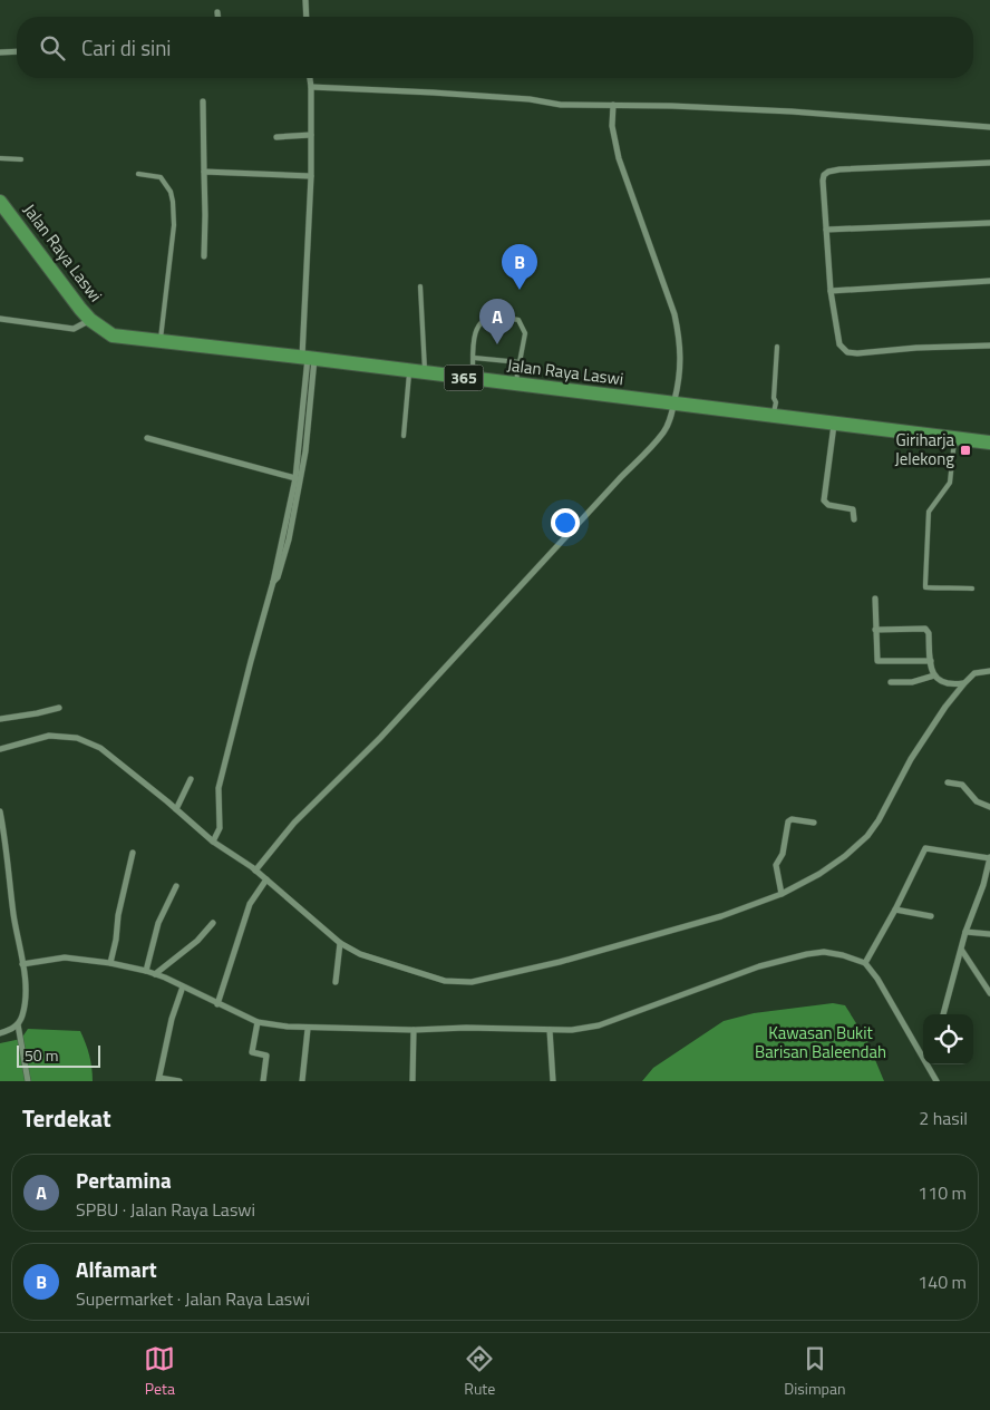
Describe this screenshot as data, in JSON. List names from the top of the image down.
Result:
{
  "streets": {
    "main road": ["Jalan Raya Laswi", "365"]
  },
  "parks": ["Kawasan Bukit Barisan Baleendah"],
  "places": {
    "transit": ["Giriharja Jelekong"]
  },
  "scale_bar": "50 m",
  "page": {
    "search": "Cari di sini",
    "pins": ["B", "A"],
    "scale": "50 m",
    "heading": ["Terdekat", "2 hasil"],
    "list": [
      {
        "mark": "A",
        "name": "Pertamina",
        "note": "SPBU · Jalan Raya Laswi",
        "value": "110 m"
      },
      {
        "mark": "B",
        "name": "Alfamart",
        "note": "Supermarket · Jalan Raya Laswi",
        "value": "140 m"
      }
    ],
    "nav": ["Peta", "Rute", "Disimpan"]
  }
}
